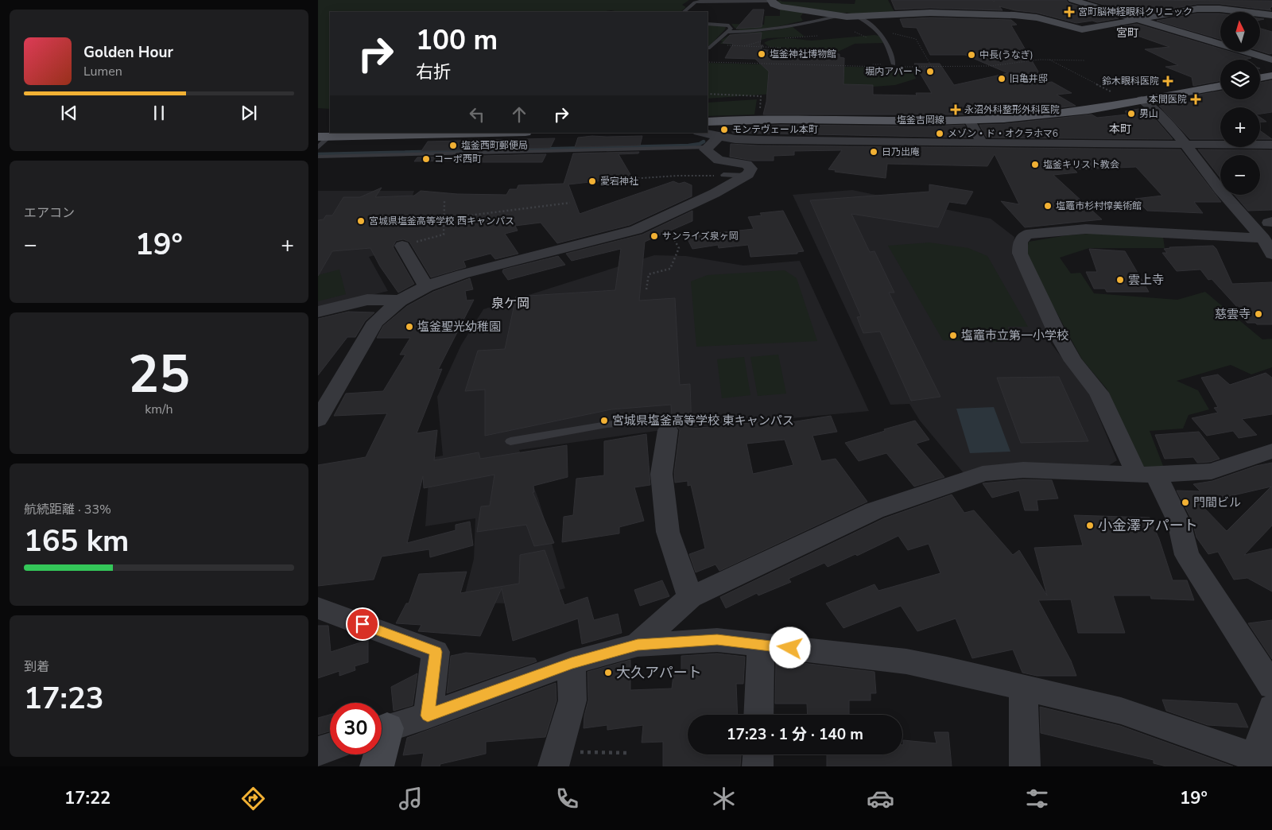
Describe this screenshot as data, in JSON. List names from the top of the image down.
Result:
{
  "streets": {
    "main road": ["塩釜吉岡線"]
  },
  "districts": ["宮町", "本町", "泉ケ岡"],
  "places": {
    "health": [
      "宮町脳神経眼科クリニック",
      "鈴木眼科医院",
      "本間医院",
      "永沼外科整形外科医院"
    ],
    "other": [
      "塩釜神社博物館",
      "中長(うなぎ)",
      "堀内アパート",
      "旧亀井邸",
      "男山",
      "モンテヴェール本町",
      "メゾン・ド・オクラホマ6",
      "塩釜西町郵便局",
      "日乃出庵",
      "コーポ西町",
      "塩釜キリスト教会",
      "愛宕神社",
      "塩竈市杉村惇美術館",
      "宮城県塩釜高等学校 西キャンパス",
      "サンライズ泉ヶ岡",
      "雲上寺",
      "慈雲寺",
      "塩釜聖光幼稚園",
      "塩竈市立第一小学校",
      "宮城県塩釜高等学校 東キャンパス",
      "門間ビル",
      "小金澤アパート",
      "大久アパート"
    ]
  },
  "north": "top",
  "page": {
    "map_buttons": ["+", "−"],
    "turn": ["100 m", "右折"],
    "song": ["Golden Hour", "Lumen"],
    "tile": [
      "エアコン",
      ["25", "km/h"],
      ["航続距離 · 33%", "165 km"],
      ["到着", "17:23"]
    ],
    "heat": ["−", "19°", "+"],
    "limit": "30",
    "trip": "17:23 · 1 分 · 140 m",
    "tabs": ["17:22", "19°"]
  }
}
